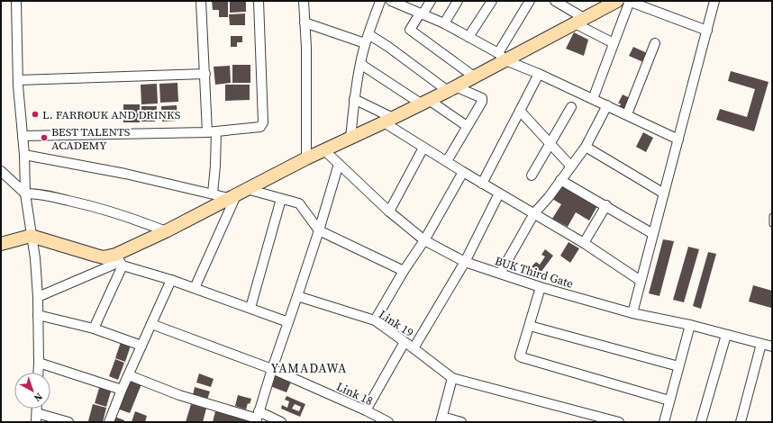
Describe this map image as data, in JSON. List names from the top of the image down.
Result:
{
  "streets": {
    "street": ["BUK Third Gate", "Link 19", "Link 18"]
  },
  "districts": ["YAMADAWA"],
  "places": ["L. FARROUK AND DRINKS", "BEST TALENTS ACADEMY"],
  "north": "bottom right"
}
